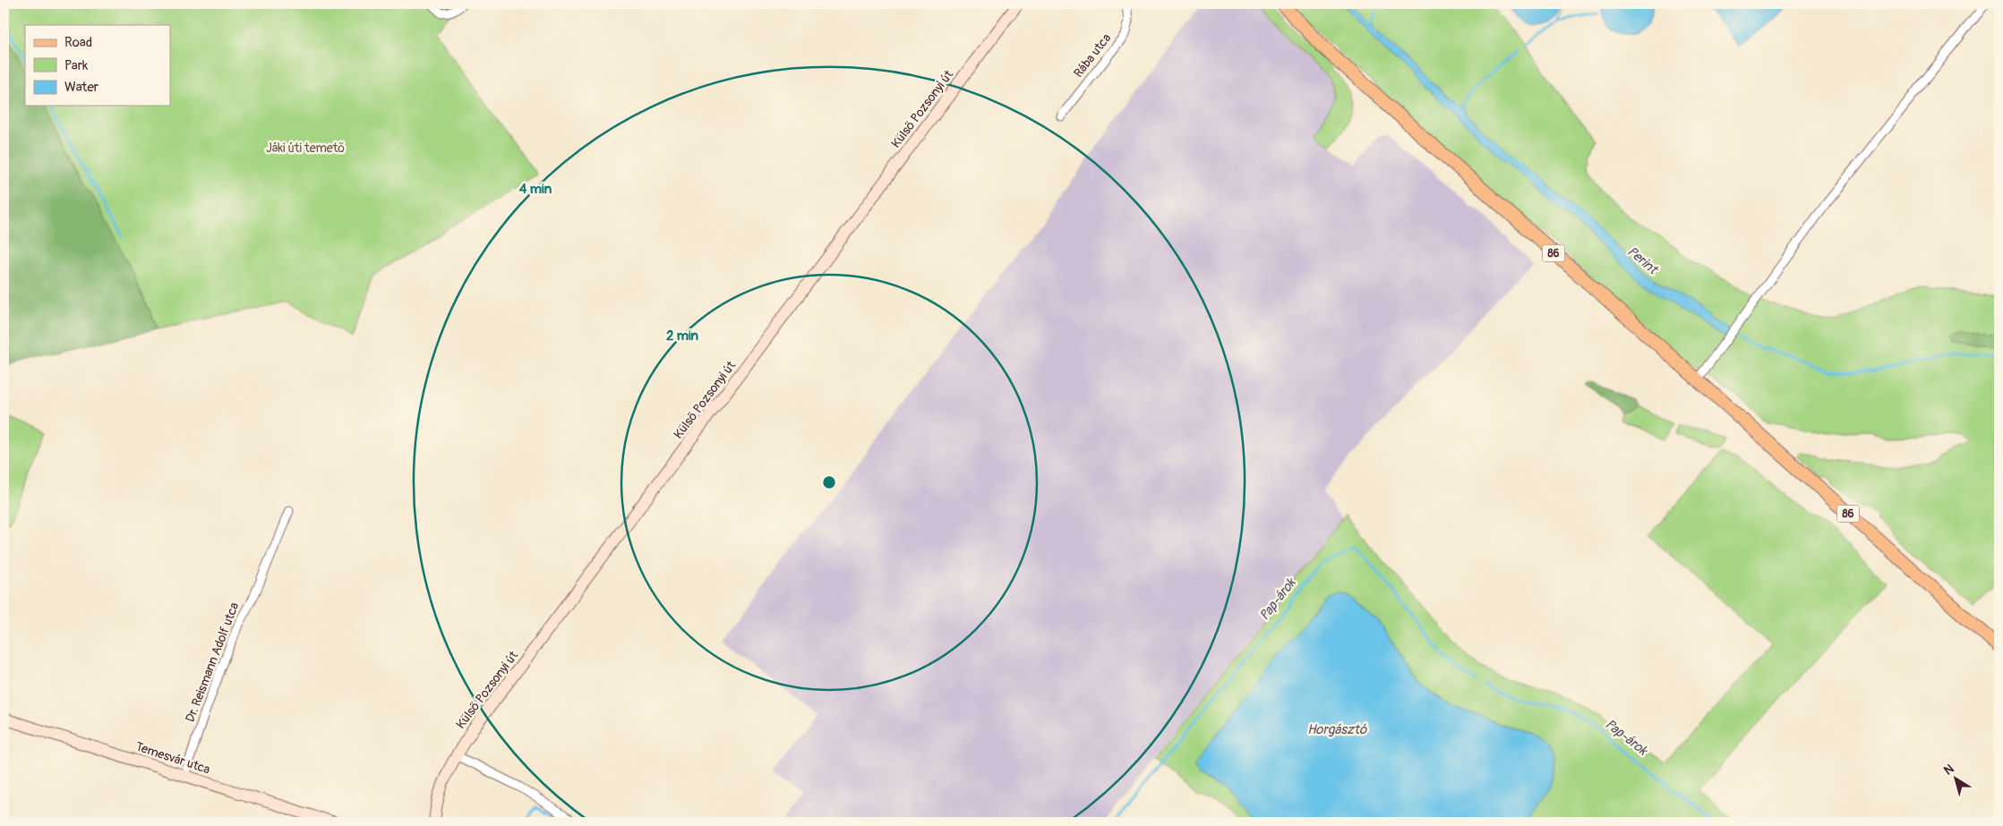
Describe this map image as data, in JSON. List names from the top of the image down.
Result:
{
  "streets": {
    "main road": ["Külső Pozsonyi út", "86", "Temesvár utca"],
    "street": ["Rába utca", "Dr. Reismann Adolf utca"]
  },
  "crossings": [
    ["Dr. Reismann Adolf utca", "Temesvár utca"]
  ],
  "water": ["Perint", "Pap-árok", "Horgásztó"],
  "parks": ["Jáki úti temető"],
  "legend": ["Road", "Park", "Water"],
  "north": "top left",
  "rings": ["4 min", "2 min"]
}
